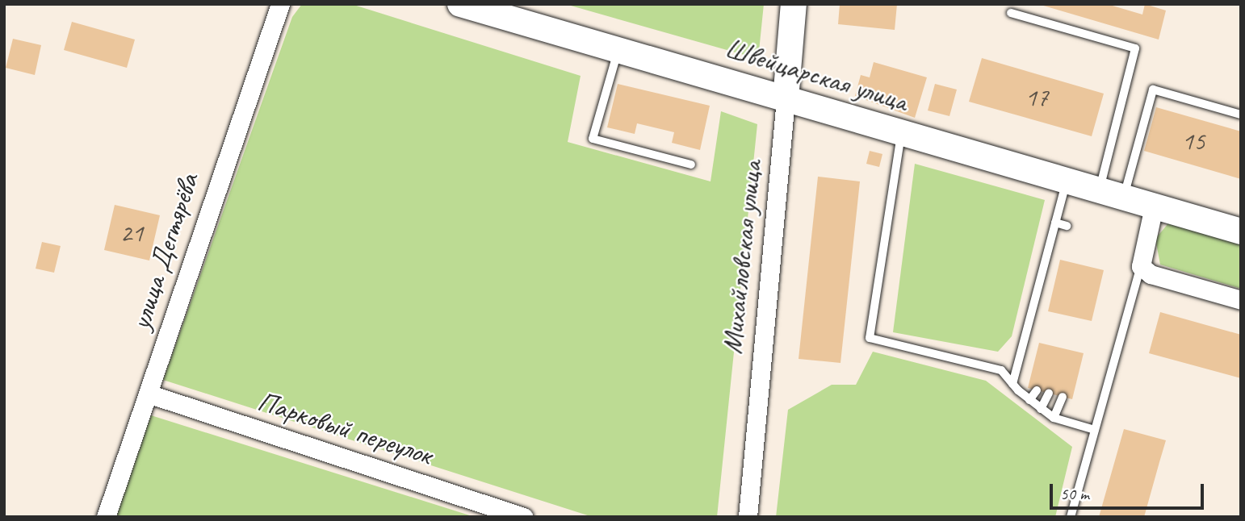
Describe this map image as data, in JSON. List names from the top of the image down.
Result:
{
  "streets": {
    "street": [
      "Швейцарская улица",
      "улица Дегтярёва",
      "Михайловская улица",
      "Парковый переулок"
    ]
  },
  "crossings": [
    ["Швейцарская улица", "Михайловская улица"],
    ["улица Дегтярёва", "Парковый переулок"]
  ],
  "house_numbers": ["17", "15", "21"],
  "scale_bar": "50 m"
}
